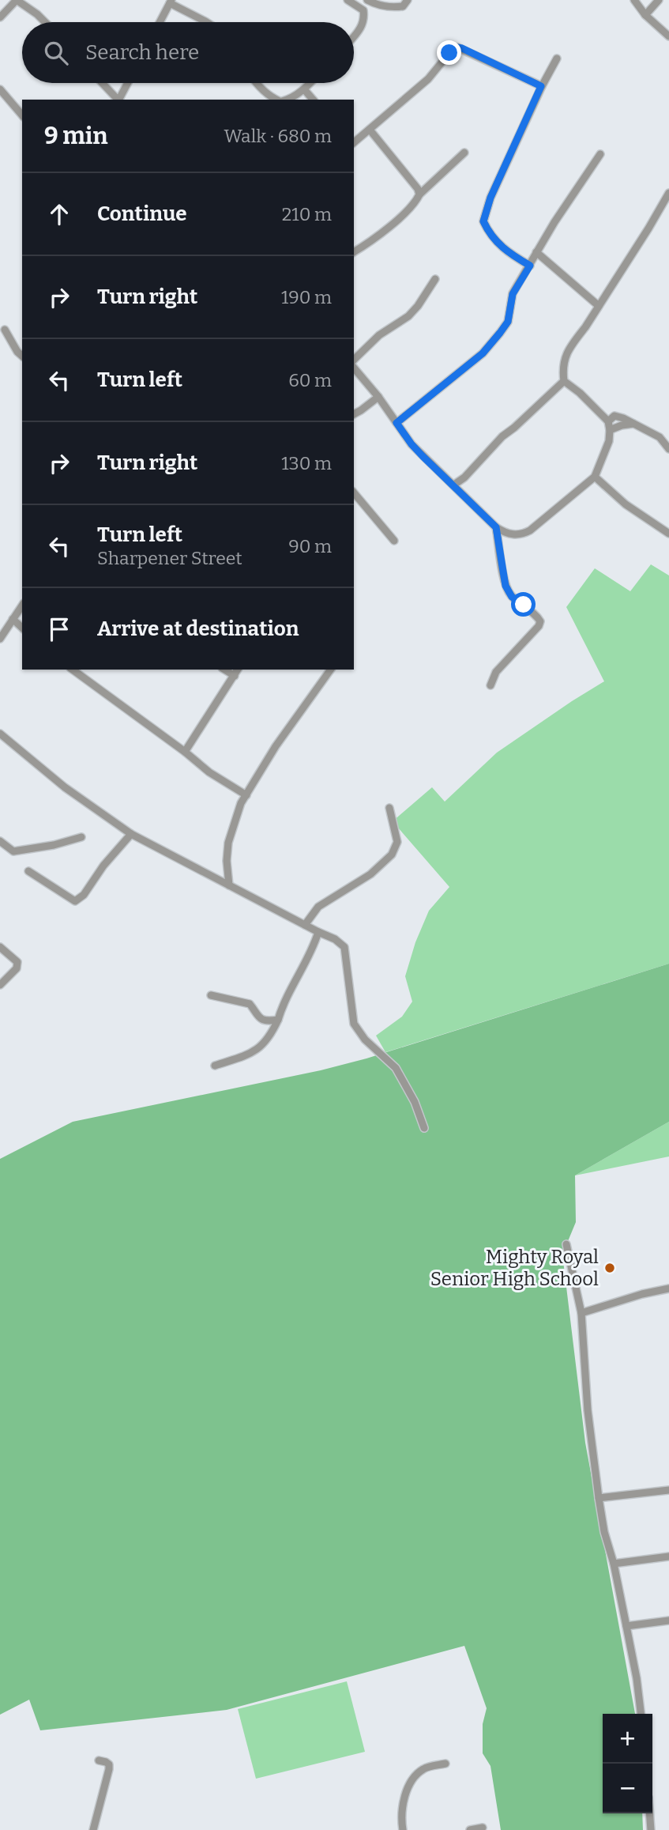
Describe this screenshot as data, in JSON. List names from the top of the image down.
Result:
{
  "places": ["Mighty Royal Senior High School"],
  "page": {
    "search": "Search here",
    "heading": ["9 min", "Walk · 680 m"],
    "list": [
      ["Continue", "210 m"],
      ["Turn right", "190 m"],
      ["Turn left", "60 m"],
      ["Turn right", "130 m"],
      ["Turn left", "Sharpener Street", "90 m"],
      "Arrive at destination"
    ],
    "map_buttons": ["+", "−"]
  }
}
